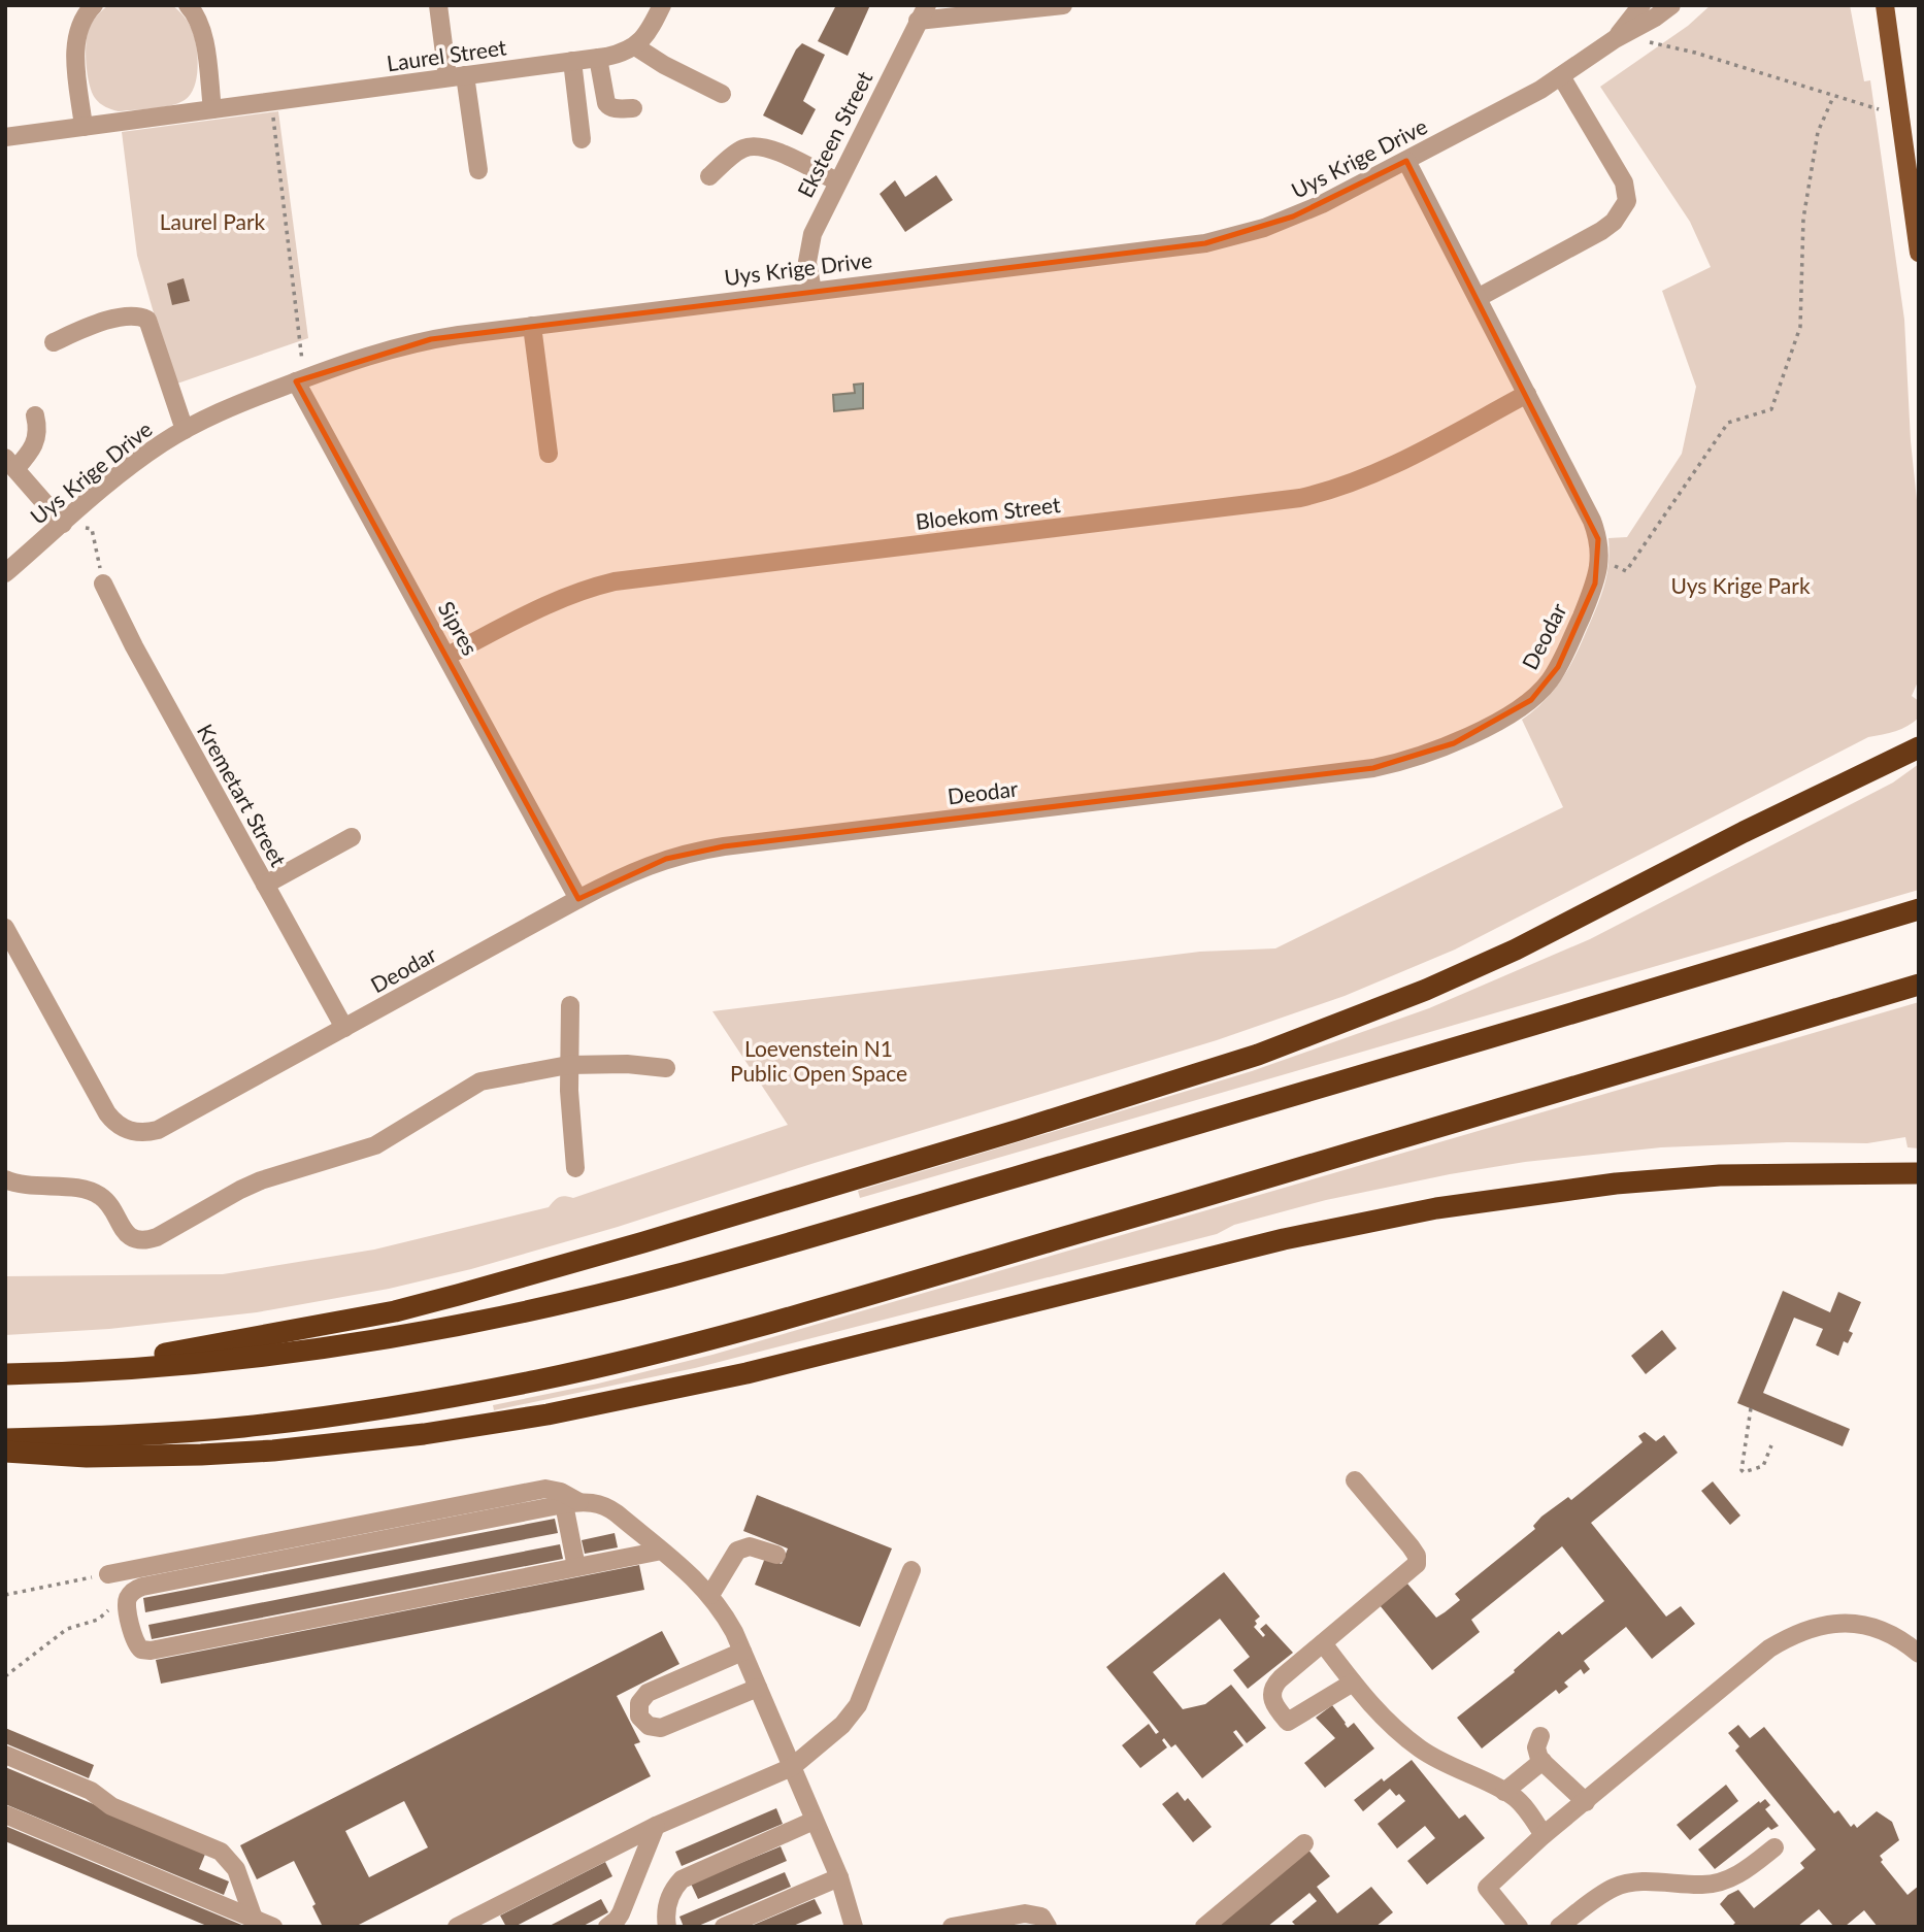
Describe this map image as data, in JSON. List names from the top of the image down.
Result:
{
  "streets": {
    "street": [
      "Laurel Street",
      "Eksteen Street",
      "Uys Krige Drive",
      "Bloekom Street",
      "Sipres",
      "Deodar",
      "Kremetart Street"
    ]
  },
  "crossings": [
    ["Eksteen Street", "Uys Krige Drive"],
    ["Uys Krige Drive", "Sipres"],
    ["Uys Krige Drive", "Deodar"],
    ["Bloekom Street", "Sipres"],
    ["Bloekom Street", "Deodar"],
    ["Sipres", "Deodar"],
    ["Deodar", "Kremetart Street"]
  ],
  "parks": ["Laurel Park", "Uys Krige Park", "Loevenstein N1 Public Open Space"]
}
